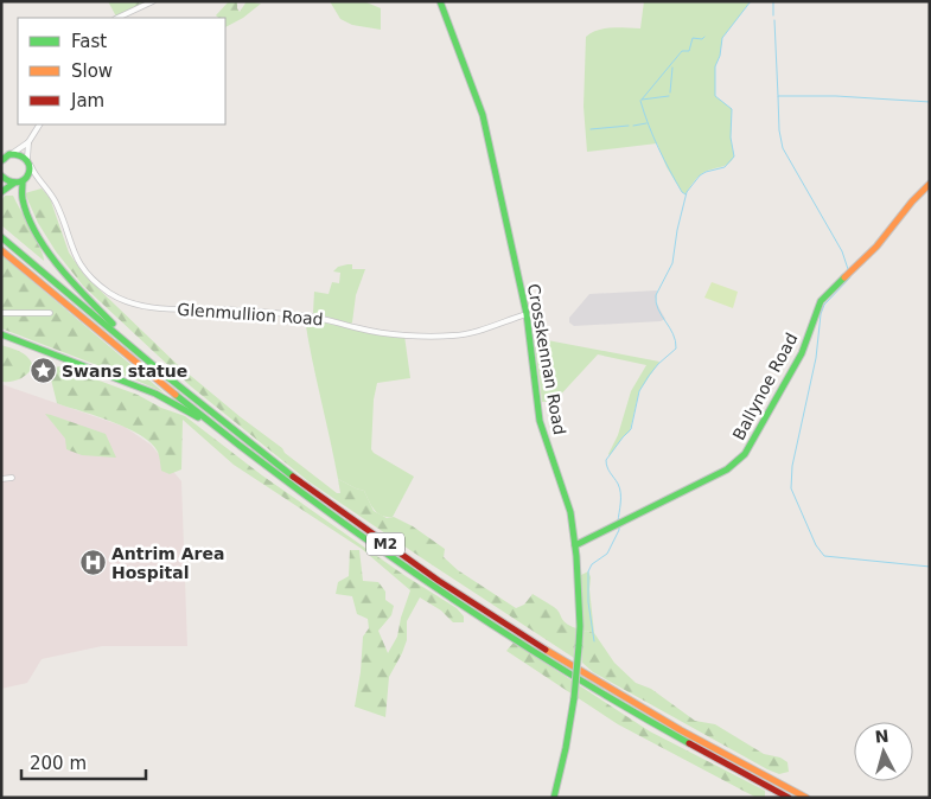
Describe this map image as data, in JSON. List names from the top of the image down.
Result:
{
  "streets": {
    "main road": ["Crosskennan Road", "Ballynoe Road", "M2"],
    "street": ["Glenmullion Road"]
  },
  "crossings": [
    ["Glenmullion Road", "Crosskennan Road"],
    ["Crosskennan Road", "Ballynoe Road"]
  ],
  "places": {
    "place": ["Swans statue"],
    "hospital": ["Antrim Area Hospital"]
  },
  "legend": ["Fast", "Slow", "Jam"],
  "scale_bar": "200 m",
  "north": "top"
}
